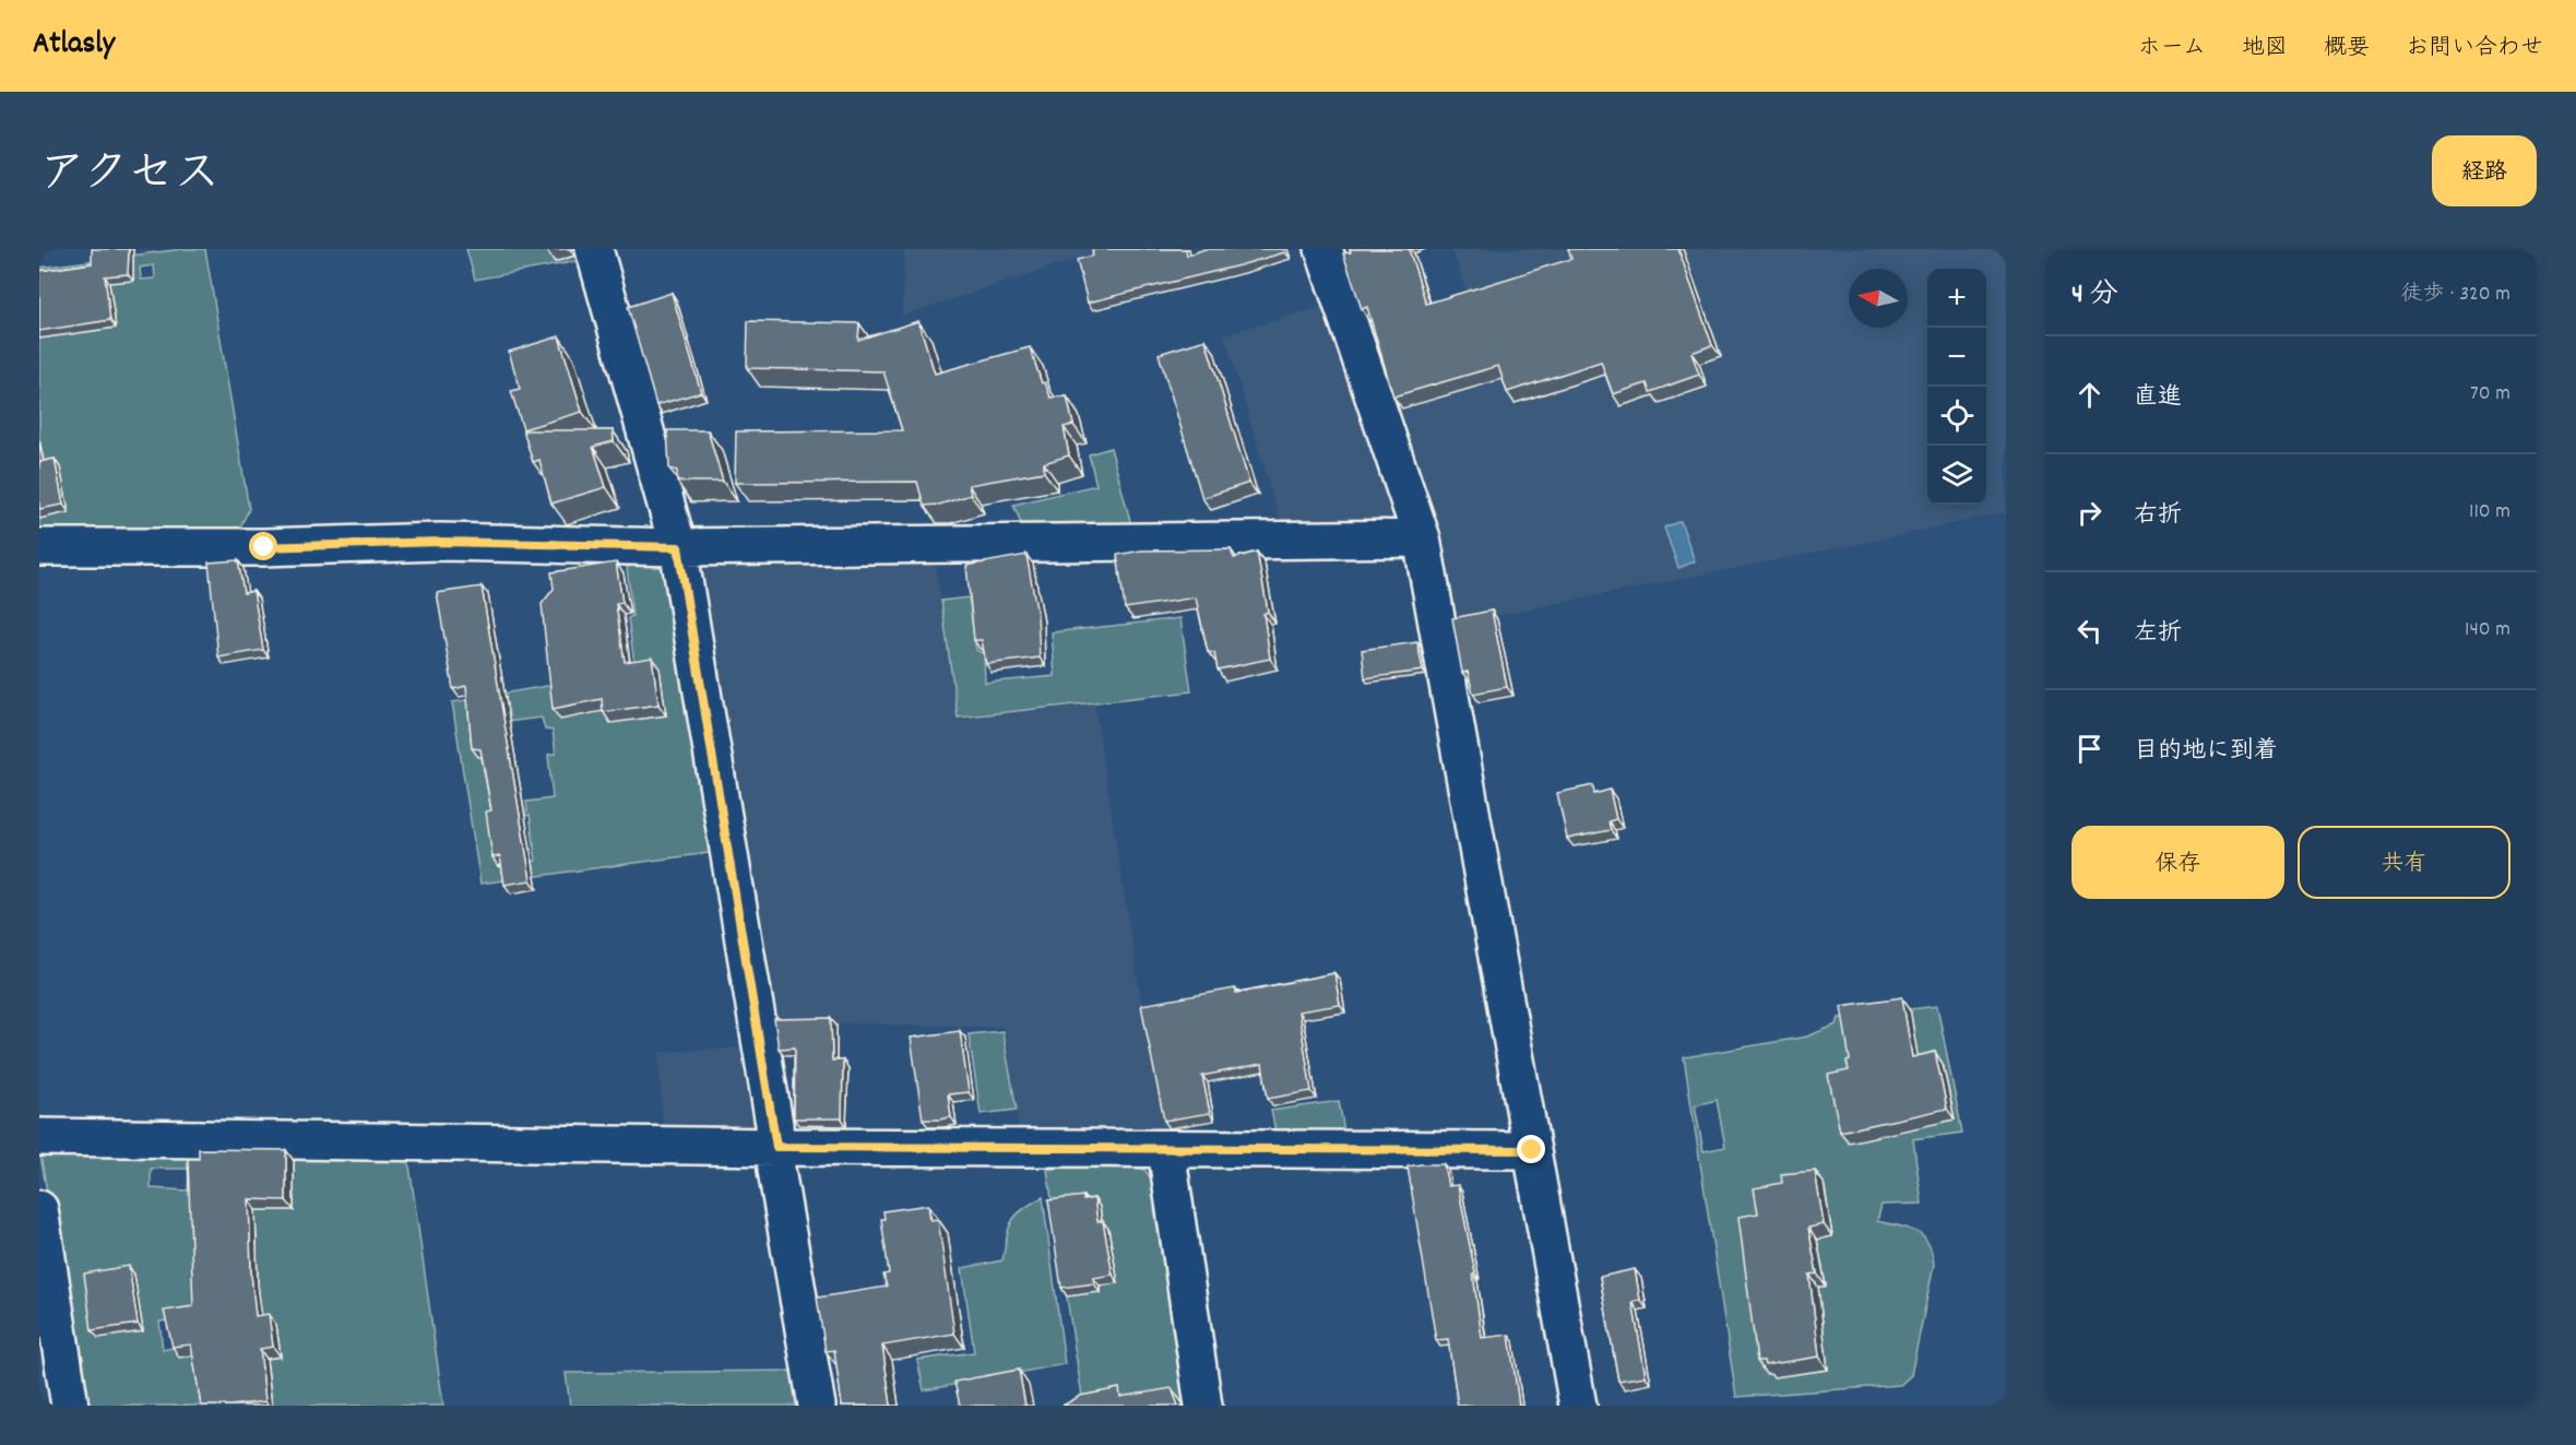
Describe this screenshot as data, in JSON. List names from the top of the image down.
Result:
{
  "north": "left",
  "page": {
    "header": "Atlasly",
    "nav": [
      "ホーム",
      "地図",
      "概要",
      "お問い合わせ"
    ],
    "title": "アクセス",
    "buttons": [
      "経路",
      ["保存", "共有"]
    ],
    "heading": ["4 分", "徒歩 · 320 m"],
    "map_buttons": ["+", "−"],
    "list": [
      ["直進", "70 m"],
      ["右折", "110 m"],
      ["左折", "140 m"],
      "目的地に到着"
    ]
  }
}
